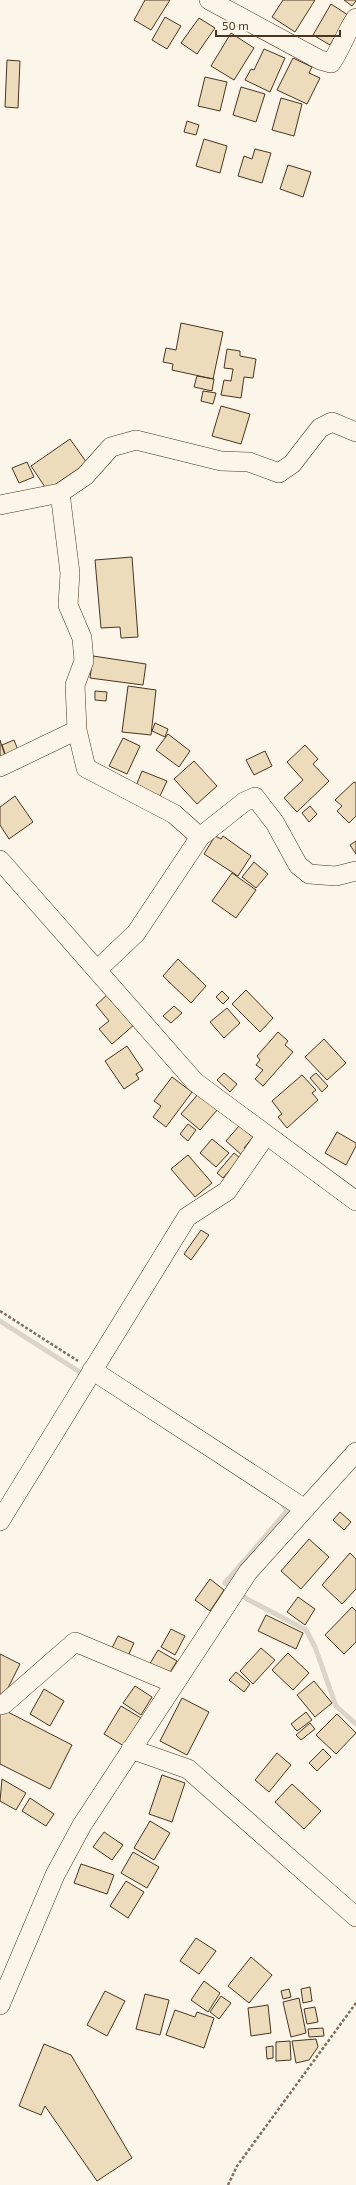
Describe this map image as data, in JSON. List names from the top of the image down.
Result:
{
  "scale_bar": "50 m"
}
